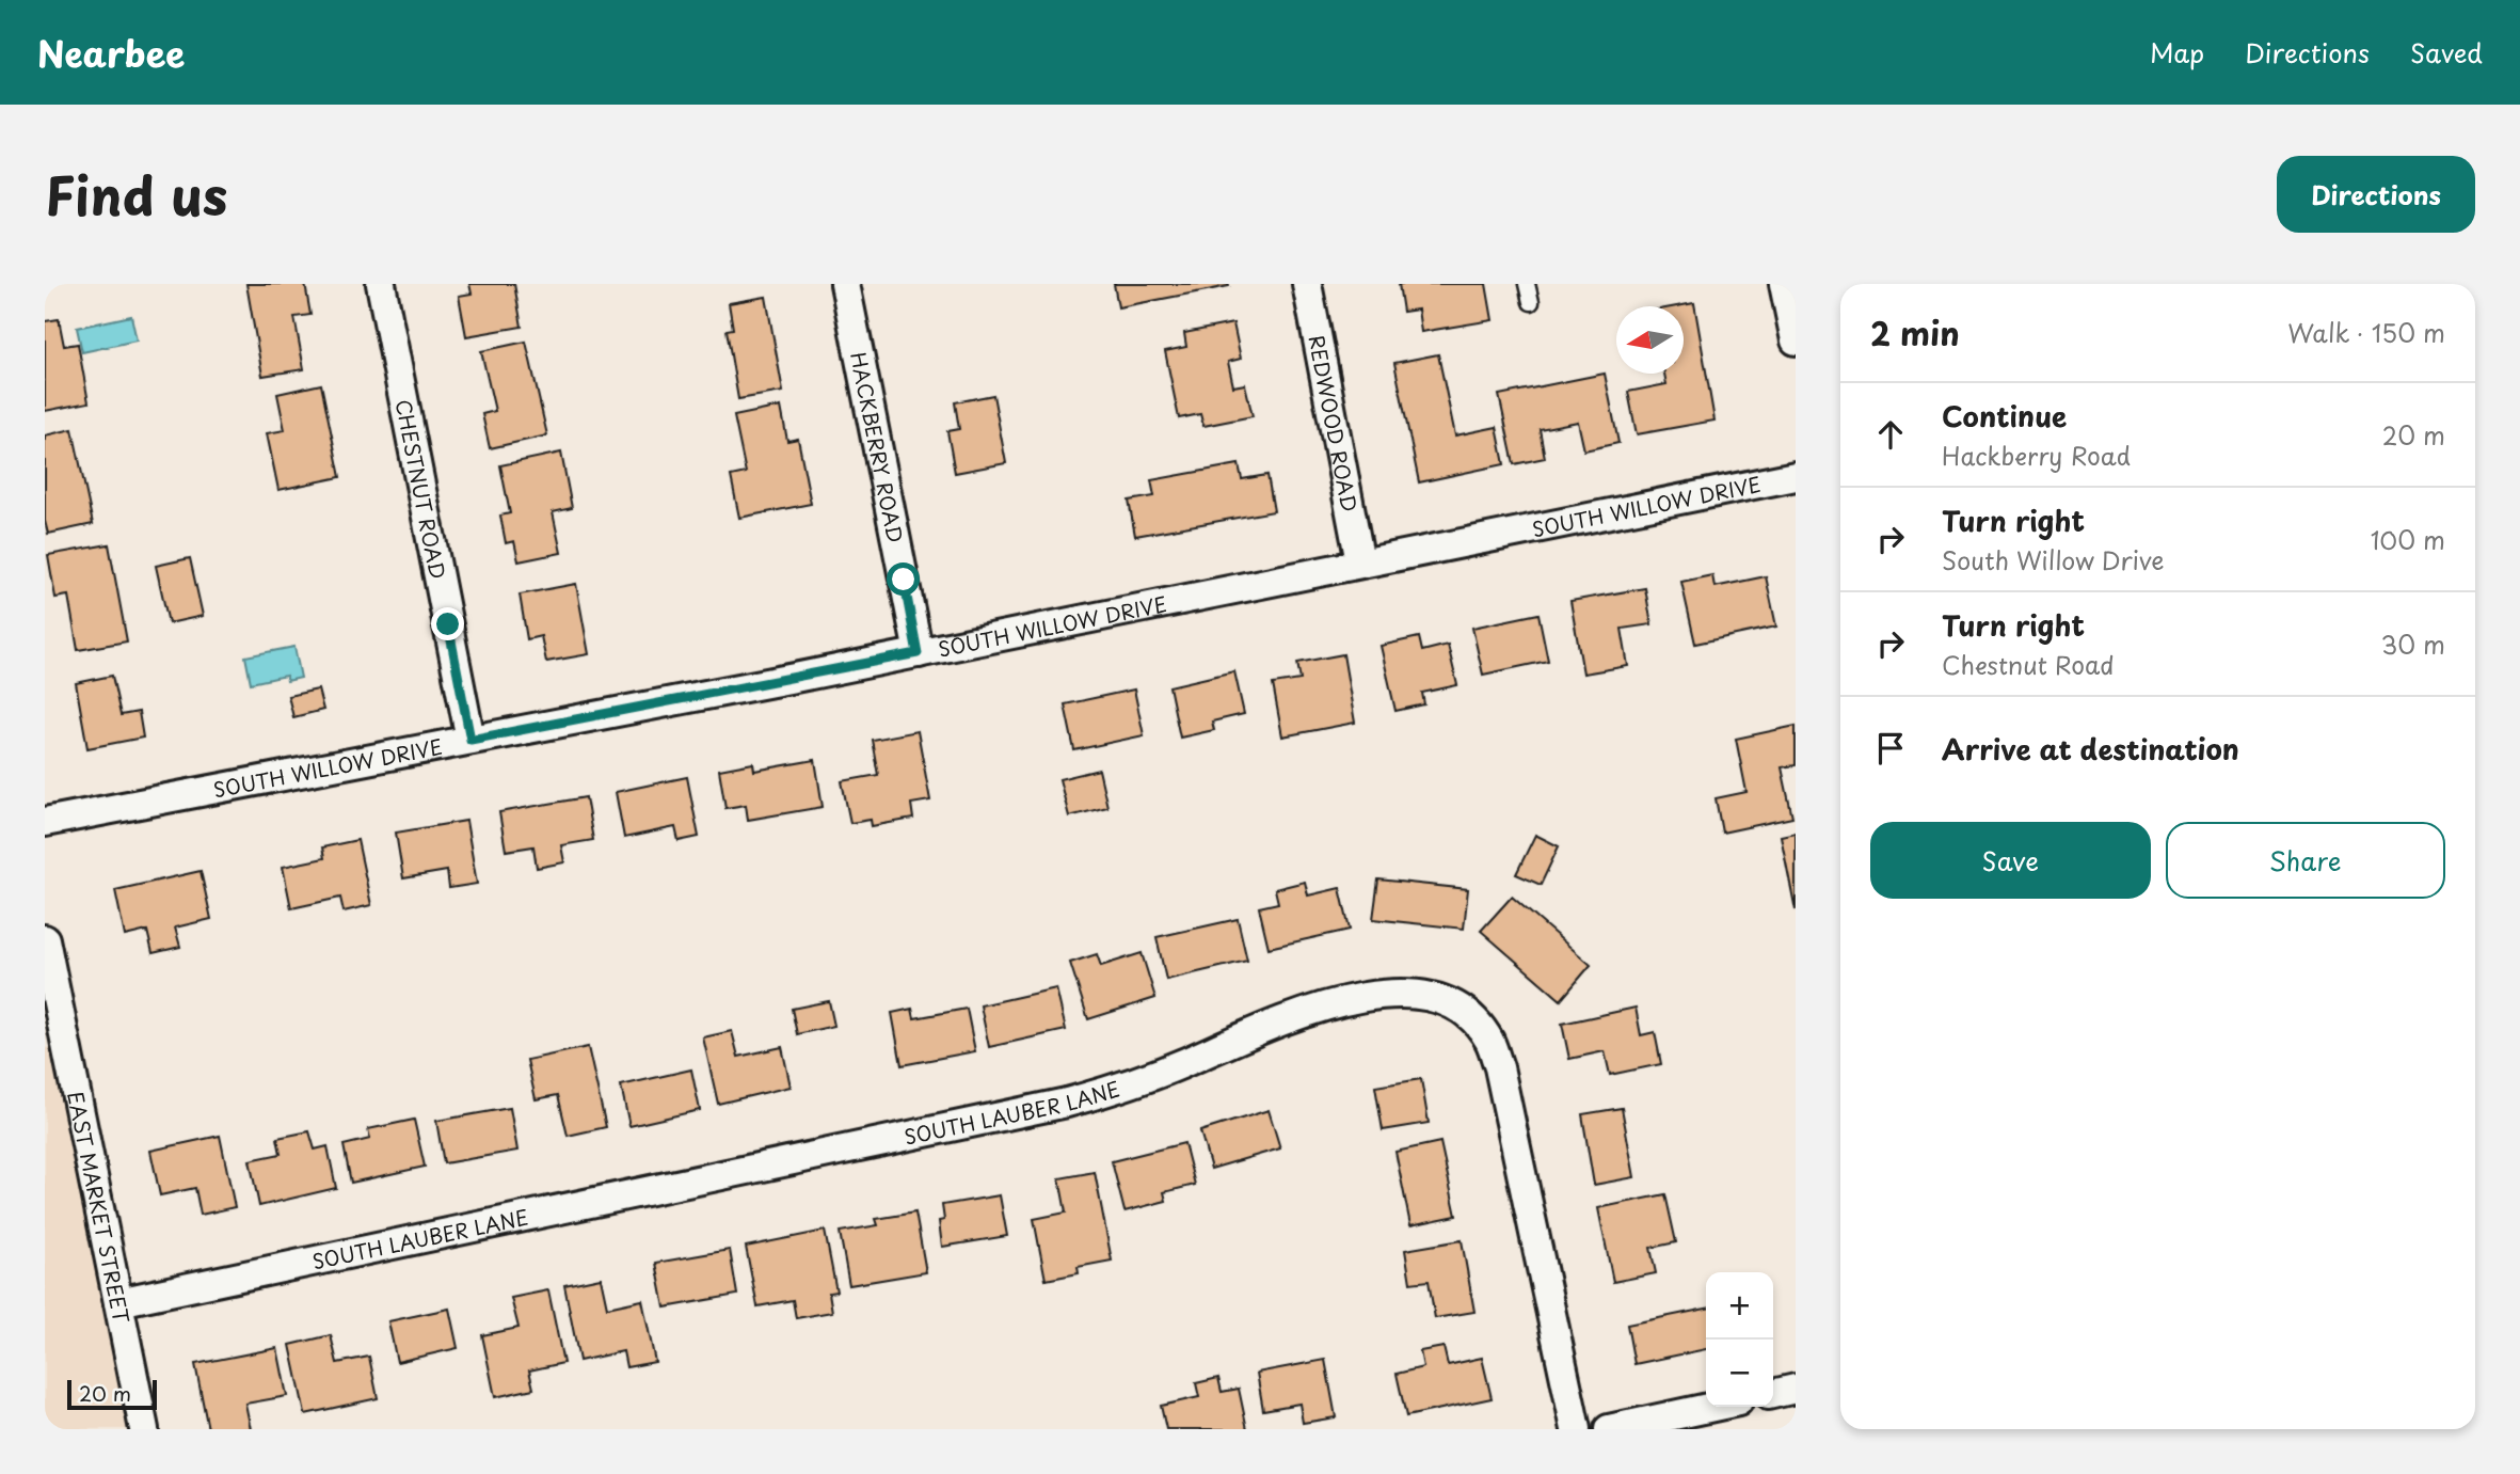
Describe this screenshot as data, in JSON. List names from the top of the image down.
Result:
{
  "streets": {
    "street": [
      "REDWOOD ROAD",
      "HACKBERRY ROAD",
      "CHESTNUT ROAD",
      "SOUTH WILLOW DRIVE",
      "SOUTH LAUBER LANE",
      "EAST MARKET STREET"
    ]
  },
  "crossings": [
    ["REDWOOD ROAD", "SOUTH WILLOW DRIVE"],
    ["HACKBERRY ROAD", "SOUTH WILLOW DRIVE"],
    ["CHESTNUT ROAD", "SOUTH WILLOW DRIVE"],
    ["SOUTH LAUBER LANE", "EAST MARKET STREET"]
  ],
  "scale_bar": "20 m",
  "north": "left",
  "page": {
    "header": "Nearbee",
    "nav": ["Map", "Directions", "Saved"],
    "title": "Find us",
    "buttons": [
      "Directions",
      ["Save", "Share"]
    ],
    "heading": ["2 min", "Walk · 150 m"],
    "list": [
      ["Continue", "Hackberry Road", "20 m"],
      ["Turn right", "South Willow Drive", "100 m"],
      ["Turn right", "Chestnut Road", "30 m"],
      "Arrive at destination"
    ],
    "map_buttons": ["+", "−"],
    "scale": "20 m"
  }
}
